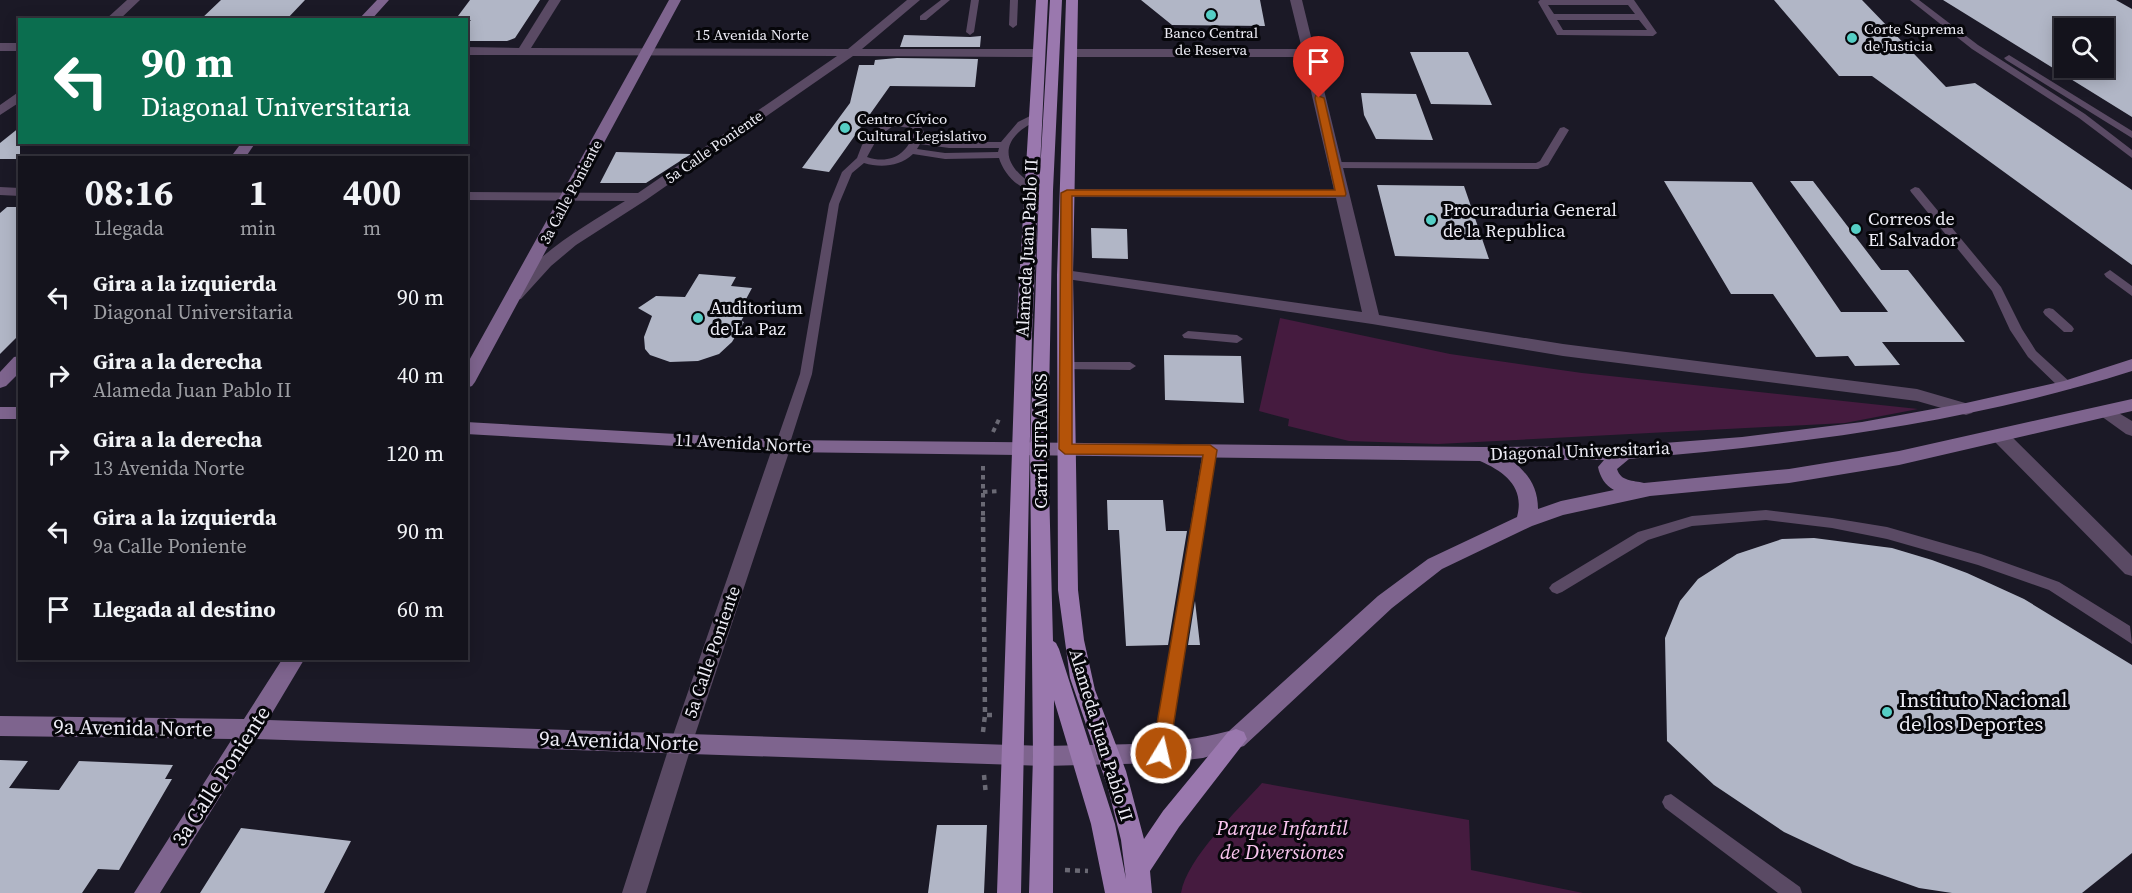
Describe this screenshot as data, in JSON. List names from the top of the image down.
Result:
{
  "streets": {
    "main road": [
      "3a Calle Poniente",
      "Alameda Juan Pablo II",
      "Carril SITRAMSS",
      "11 Avenida Norte",
      "Diagonal Universitaria",
      "9a Avenida Norte"
    ],
    "street": ["15 Avenida Norte", "5a Calle Poniente"]
  },
  "crossings": [
    ["15 Avenida Norte", "5a Calle Poniente"],
    ["15 Avenida Norte", "3a Calle Poniente"],
    ["15 Avenida Norte", "Alameda Juan Pablo II"],
    ["5a Calle Poniente", "3a Calle Poniente"],
    ["5a Calle Poniente", "11 Avenida Norte"],
    ["5a Calle Poniente", "9a Avenida Norte"],
    ["3a Calle Poniente", "9a Avenida Norte"],
    ["Alameda Juan Pablo II", "Carril SITRAMSS"],
    ["Alameda Juan Pablo II", "11 Avenida Norte"],
    ["Alameda Juan Pablo II", "Diagonal Universitaria"],
    ["Alameda Juan Pablo II", "9a Avenida Norte"],
    ["Carril SITRAMSS", "11 Avenida Norte"],
    ["Carril SITRAMSS", "Diagonal Universitaria"],
    ["Carril SITRAMSS", "9a Avenida Norte"],
    ["11 Avenida Norte", "Diagonal Universitaria"]
  ],
  "parks": ["Parque Infantil de Diversiones"],
  "places": [
    "Banco Central de Reserva",
    "Corte Suprema de Justicia",
    "Centro Cívico Cultural Legislativo",
    "Procuraduria General de la Republica",
    "Correos de El Salvador",
    "Auditorium de La Paz",
    "Instituto Nacional de los Deportes"
  ],
  "page": {
    "turn": ["90 m", "Diagonal Universitaria"],
    "eta": [
      "08:16",
      "Llegada",
      "1",
      "min",
      "400",
      "m"
    ],
    "list": [
      {
        "name": "Gira a la izquierda",
        "note": "Diagonal Universitaria",
        "value": "90 m"
      },
      {
        "name": "Gira a la derecha",
        "note": "Alameda Juan Pablo II",
        "value": "40 m"
      },
      {
        "name": "Gira a la derecha",
        "note": "13 Avenida Norte",
        "value": "120 m"
      },
      {
        "name": "Gira a la izquierda",
        "note": "9a Calle Poniente",
        "value": "90 m"
      },
      {
        "name": "Llegada al destino",
        "value": "60 m"
      }
    ]
  }
}
